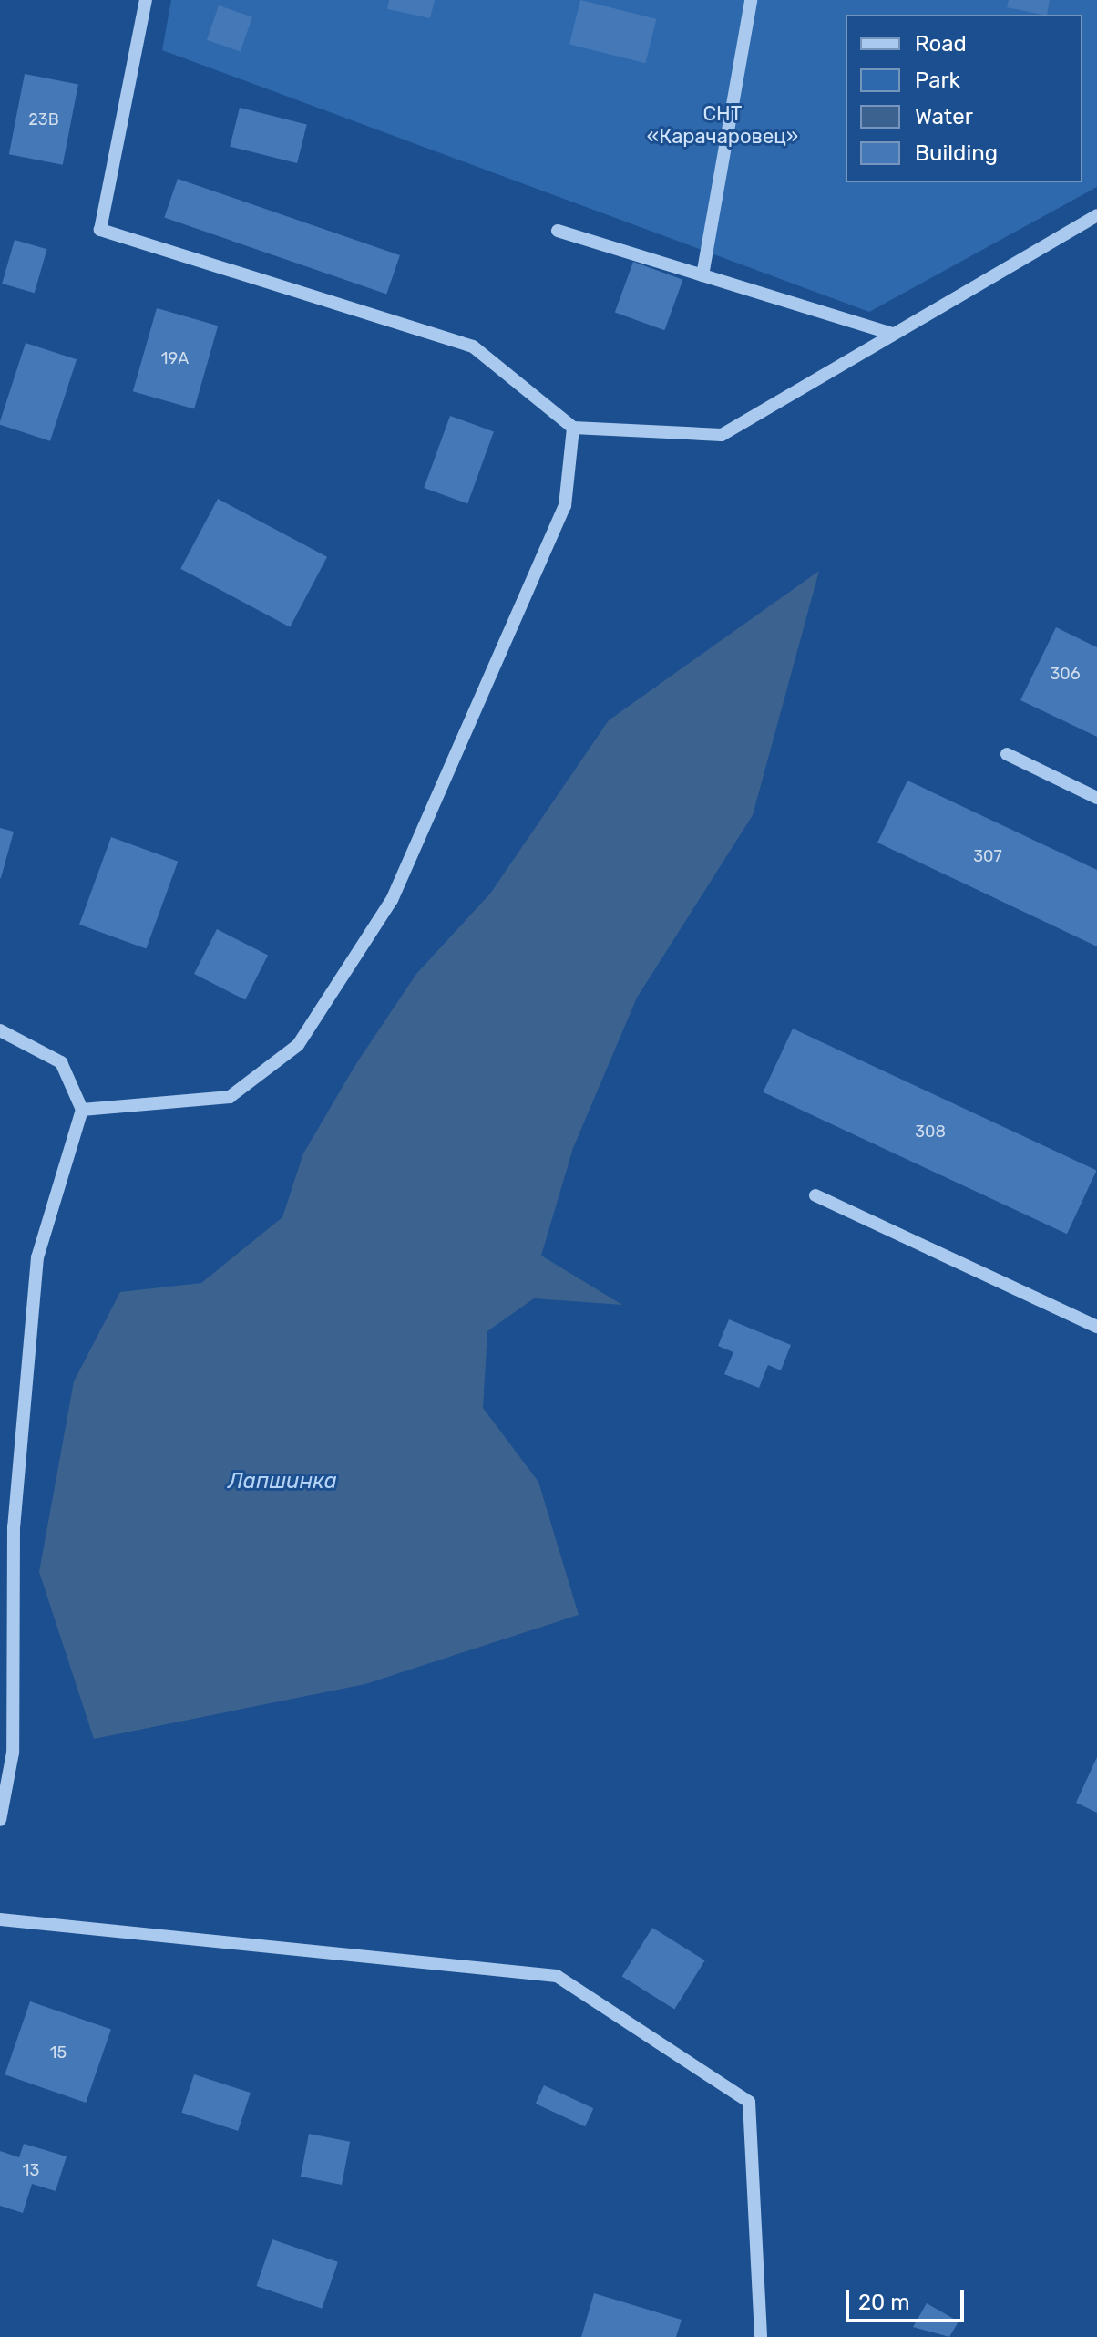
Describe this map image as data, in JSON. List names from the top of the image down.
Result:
{
  "water": ["Лапшинка"],
  "parks": ["СНТ «Карачаровец»"],
  "house_numbers": [
    "23В",
    "19А",
    "306",
    "307",
    "308",
    "15",
    "13"
  ],
  "legend": [
    "Road",
    "Park",
    "Water",
    "Building"
  ],
  "scale_bar": "20 m"
}
